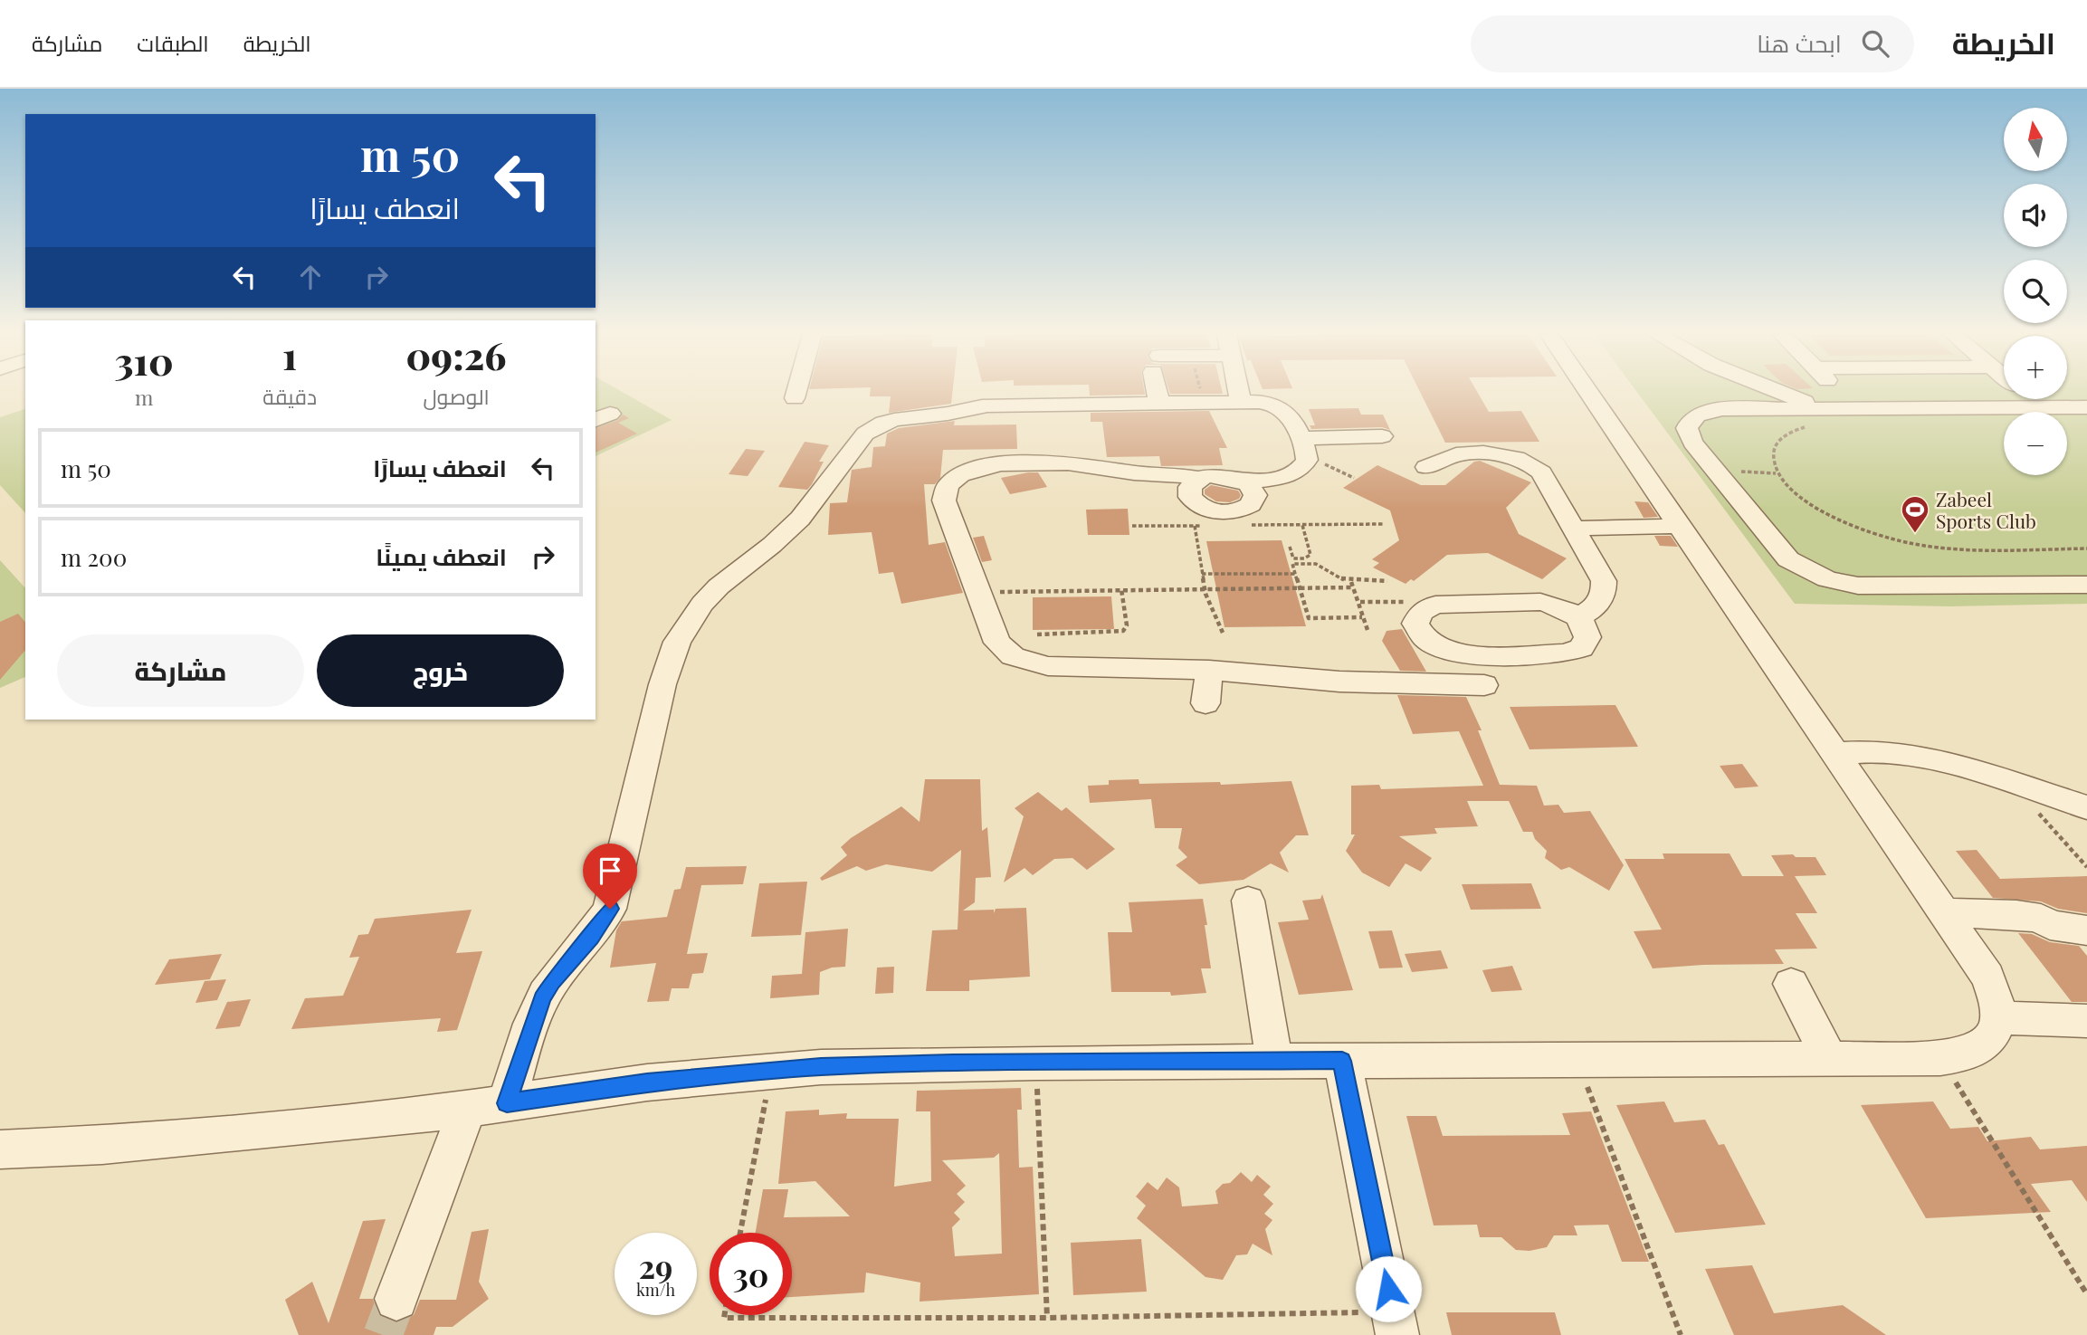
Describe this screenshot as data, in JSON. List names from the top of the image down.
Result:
{
  "places": {
    "sports": ["Zabeel Sports Club"]
  },
  "north": "top",
  "page": {
    "header": "الخريطة",
    "search": "ابحث هنا",
    "nav": ["الخريطة", "الطبقات", "مشاركة"],
    "map_buttons": ["+", "−"],
    "turn": ["50 m", "انعطف يسارًا"],
    "eta": [
      "09:26",
      "الوصول",
      "1",
      "دقيقة",
      "310",
      "m"
    ],
    "list": [
      {
        "name": "انعطف يسارًا",
        "value": "50 m"
      },
      {
        "name": "انعطف يمينًا",
        "value": "200 m"
      }
    ],
    "buttons": ["خروج", "مشاركة"],
    "speed": "29 km/h",
    "limit": "30"
  }
}
